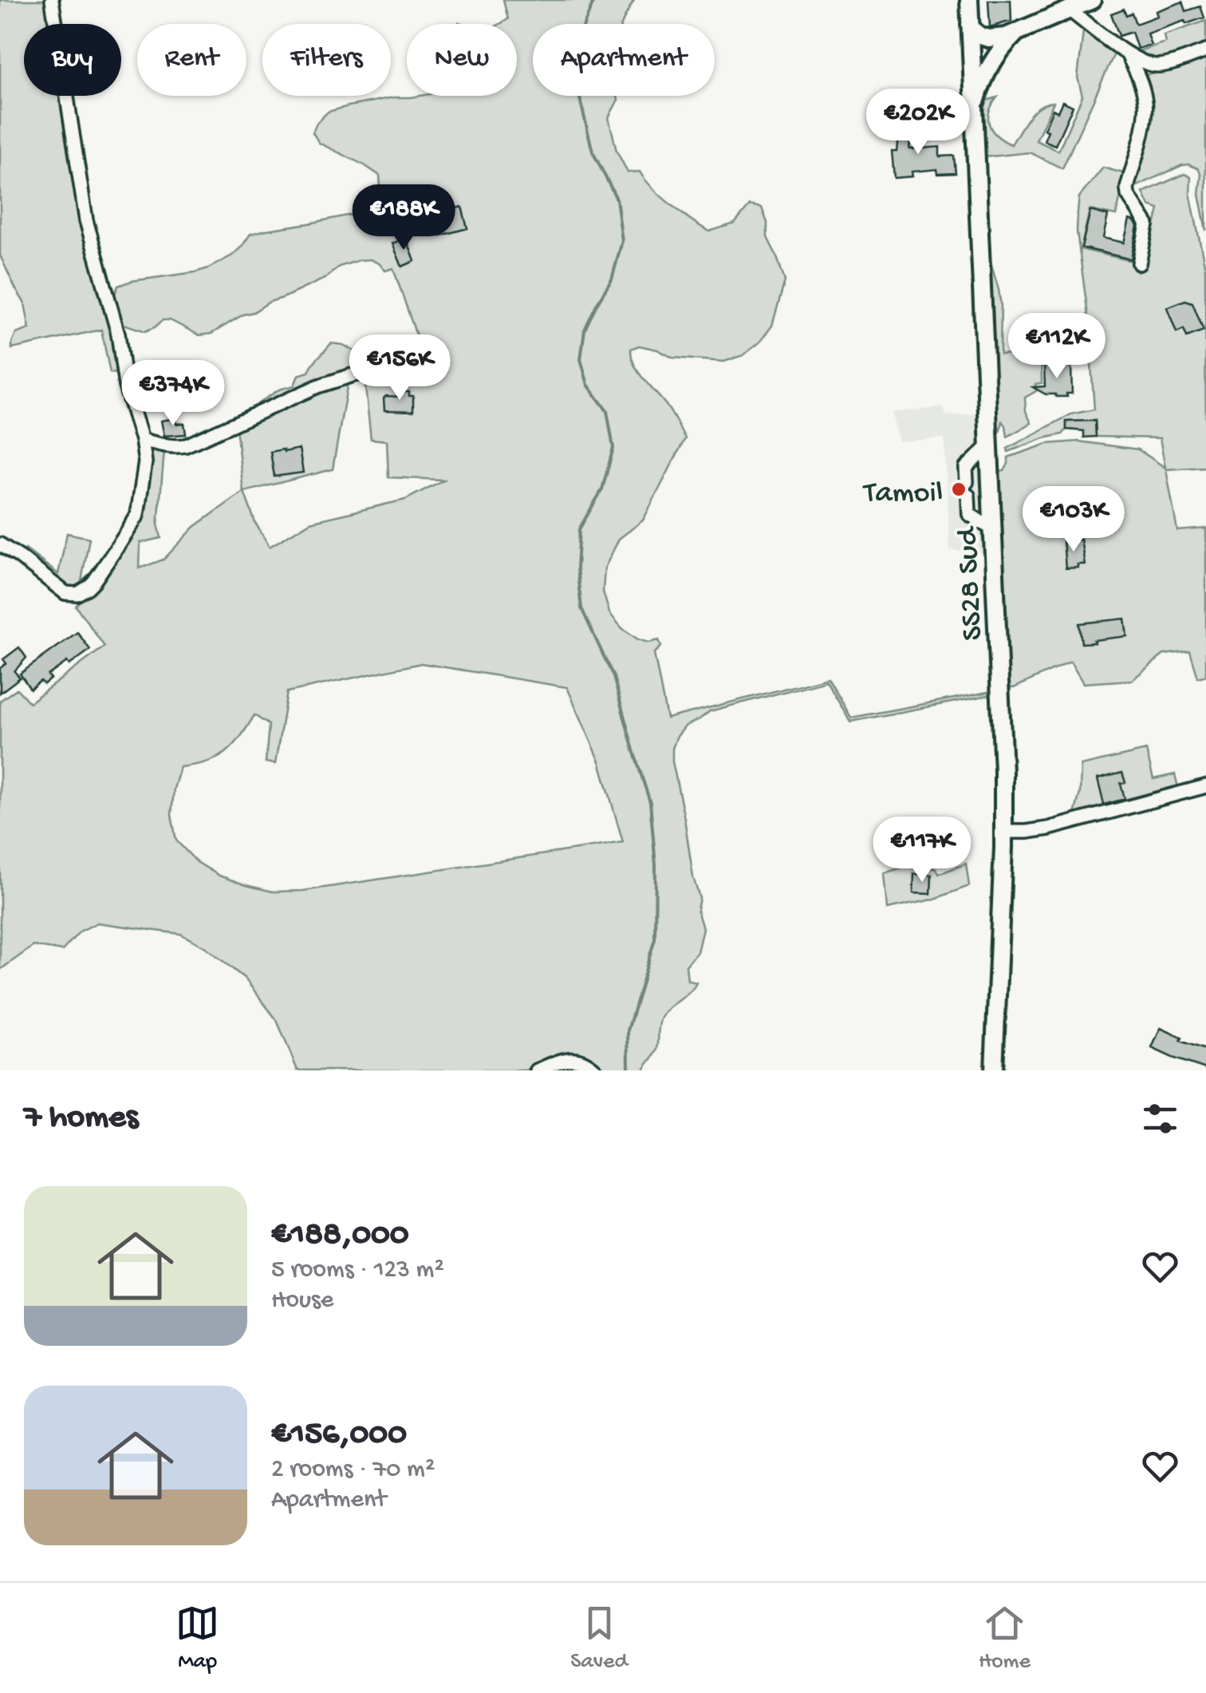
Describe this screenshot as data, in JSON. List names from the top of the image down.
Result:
{
  "streets": {
    "main road": ["SS28 Sud"]
  },
  "places": ["Tamoil"],
  "page": {
    "chip": [
      "Buy",
      "Rent",
      "Filters",
      "New",
      "Apartment"
    ],
    "price": [
      "€202K",
      "€188K",
      "€112K",
      "€156K",
      "€374K",
      "€103K",
      "€117K"
    ],
    "heading": "7 homes",
    "list": [
      {
        "name": "€188,000",
        "note": "5 rooms · 123 m² · House"
      },
      {
        "name": "€156,000",
        "note": "2 rooms · 70 m² · Apartment"
      }
    ],
    "tabs": ["Map", "Saved", "Home"]
  }
}
